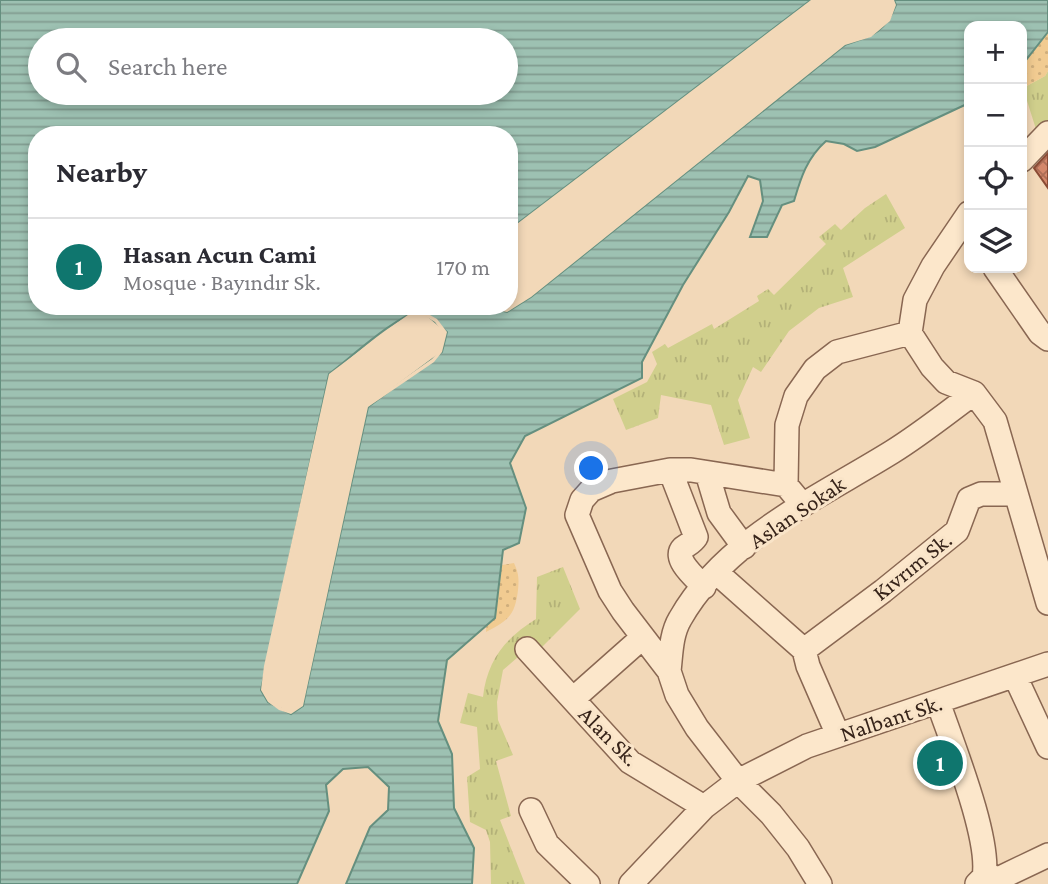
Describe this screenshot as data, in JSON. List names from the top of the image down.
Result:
{
  "streets": {
    "street": [
      "Aslan Sokak",
      "Kıvrım Sk.",
      "Nalbant Sk.",
      "Alan Sk."
    ]
  },
  "crossings": [
    ["Nalbant Sk.", "Alan Sk."]
  ],
  "page": {
    "map_buttons": ["+", "−"],
    "search": "Search here",
    "heading": "Nearby",
    "list": [
      {
        "mark": "1",
        "name": "Hasan Acun Cami",
        "note": "Mosque · Bayındır Sk.",
        "value": "170 m"
      }
    ],
    "pins": "1"
  }
}
